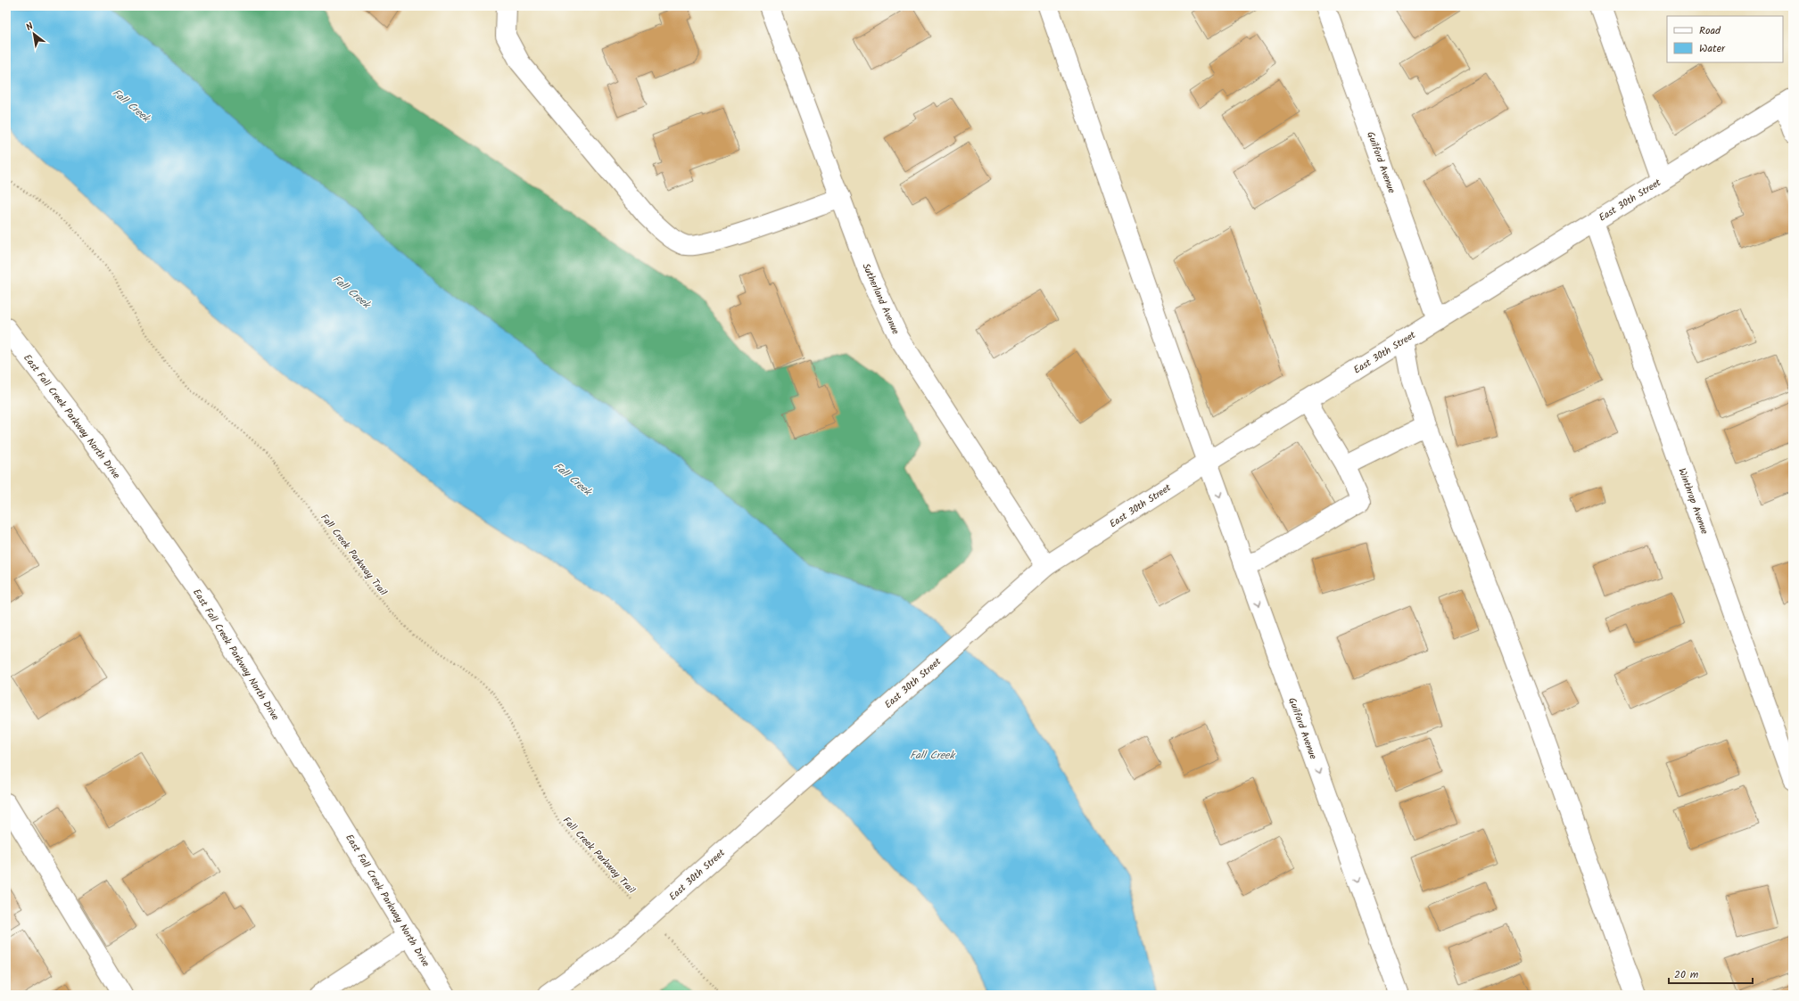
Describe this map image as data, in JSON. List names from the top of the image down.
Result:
{
  "streets": {
    "main road": [
      "Guilford Avenue",
      "East 30th Street",
      "Sutherland Avenue",
      "East Fall Creek Parkway North Drive",
      "Winthrop Avenue"
    ],
    "path": ["Fall Creek Parkway Trail"]
  },
  "crossings": [
    ["Guilford Avenue", "East 30th Street"],
    ["East 30th Street", "Sutherland Avenue"],
    ["East 30th Street", "Winthrop Avenue"]
  ],
  "one_way": ["Guilford Avenue"],
  "water": ["Fall Creek"],
  "legend": ["Road", "Water"],
  "scale_bar": "20 m",
  "north": "top left"
}
